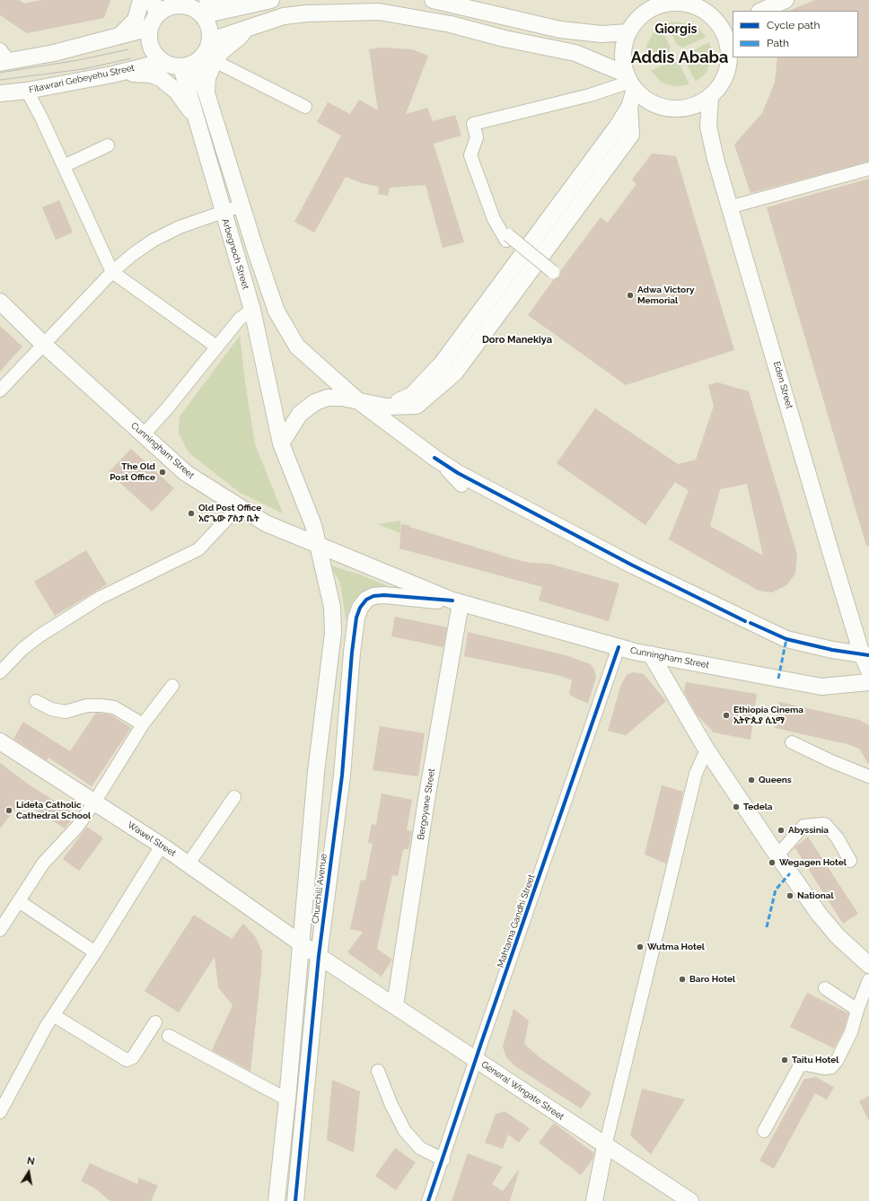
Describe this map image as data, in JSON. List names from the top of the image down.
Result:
{
  "streets": {
    "main road": [
      "Fitawrari Gebeyehu Street",
      "Arbegnoch Street",
      "Eden Street",
      "Cunningham Street",
      "Bergoyane Street",
      "Wawel Street",
      "Churchill Avenue",
      "General Wingate Street"
    ],
    "street": ["Mahtama Gandhi Street"]
  },
  "crossings": [
    ["Fitawrari Gebeyehu Street", "Arbegnoch Street"],
    ["Arbegnoch Street", "Churchill Avenue"],
    ["Cunningham Street", "Bergoyane Street"],
    ["Cunningham Street", "Churchill Avenue"],
    ["Cunningham Street", "Mahtama Gandhi Street"],
    ["Bergoyane Street", "General Wingate Street"],
    ["Wawel Street", "Churchill Avenue"],
    ["Wawel Street", "General Wingate Street"],
    ["Churchill Avenue", "General Wingate Street"],
    ["Mahtama Gandhi Street", "General Wingate Street"]
  ],
  "districts": ["Giorgis", "Addis Ababa", "Doro Manekiya"],
  "places": [
    "Adwa Victory Memorial",
    "The Old Post Office",
    "Old Post Office አሮጌው ፖስታ ቤት",
    "Ethiopia Cinema ኢትዮጲያ ሲኒማ",
    "Queens",
    "Tedela",
    "Lideta Catholic Cathedral School",
    "Abyssinia",
    "Wegagen Hotel",
    "National",
    "Wutma Hotel",
    "Baro Hotel",
    "Taitu Hotel"
  ],
  "legend": ["Cycle path", "Path"],
  "north": "top"
}
